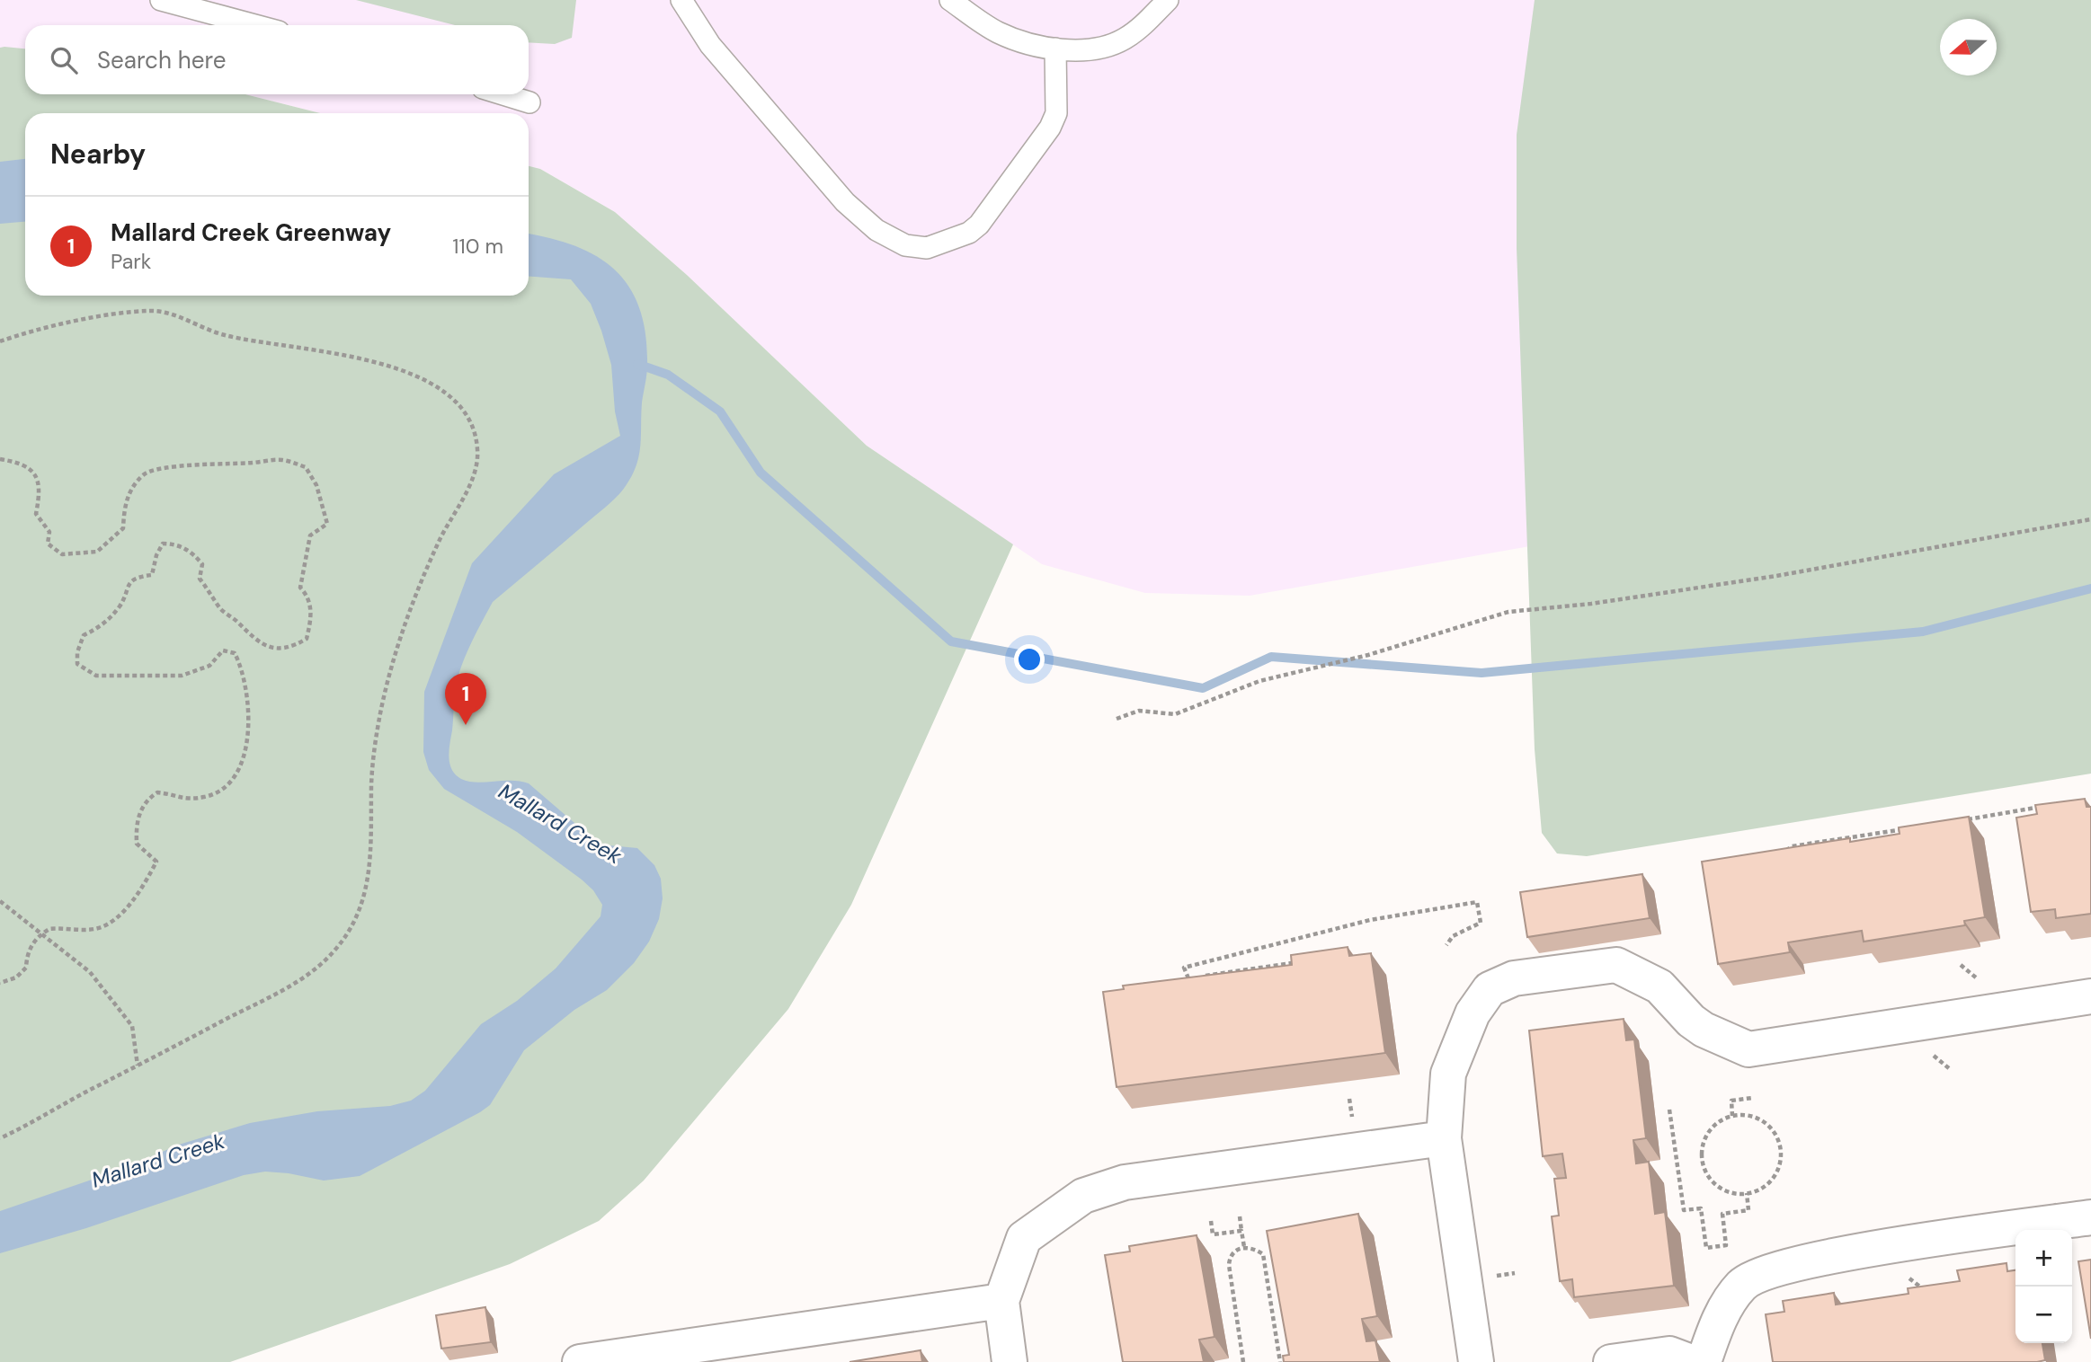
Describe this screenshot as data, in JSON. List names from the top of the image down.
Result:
{
  "water": ["Mallard Creek"],
  "north": "left",
  "page": {
    "search": "Search here",
    "heading": "Nearby",
    "list": [
      {
        "mark": "1",
        "name": "Mallard Creek Greenway",
        "note": "Park",
        "value": "110 m"
      }
    ],
    "pins": "1",
    "map_buttons": ["+", "−"]
  }
}
